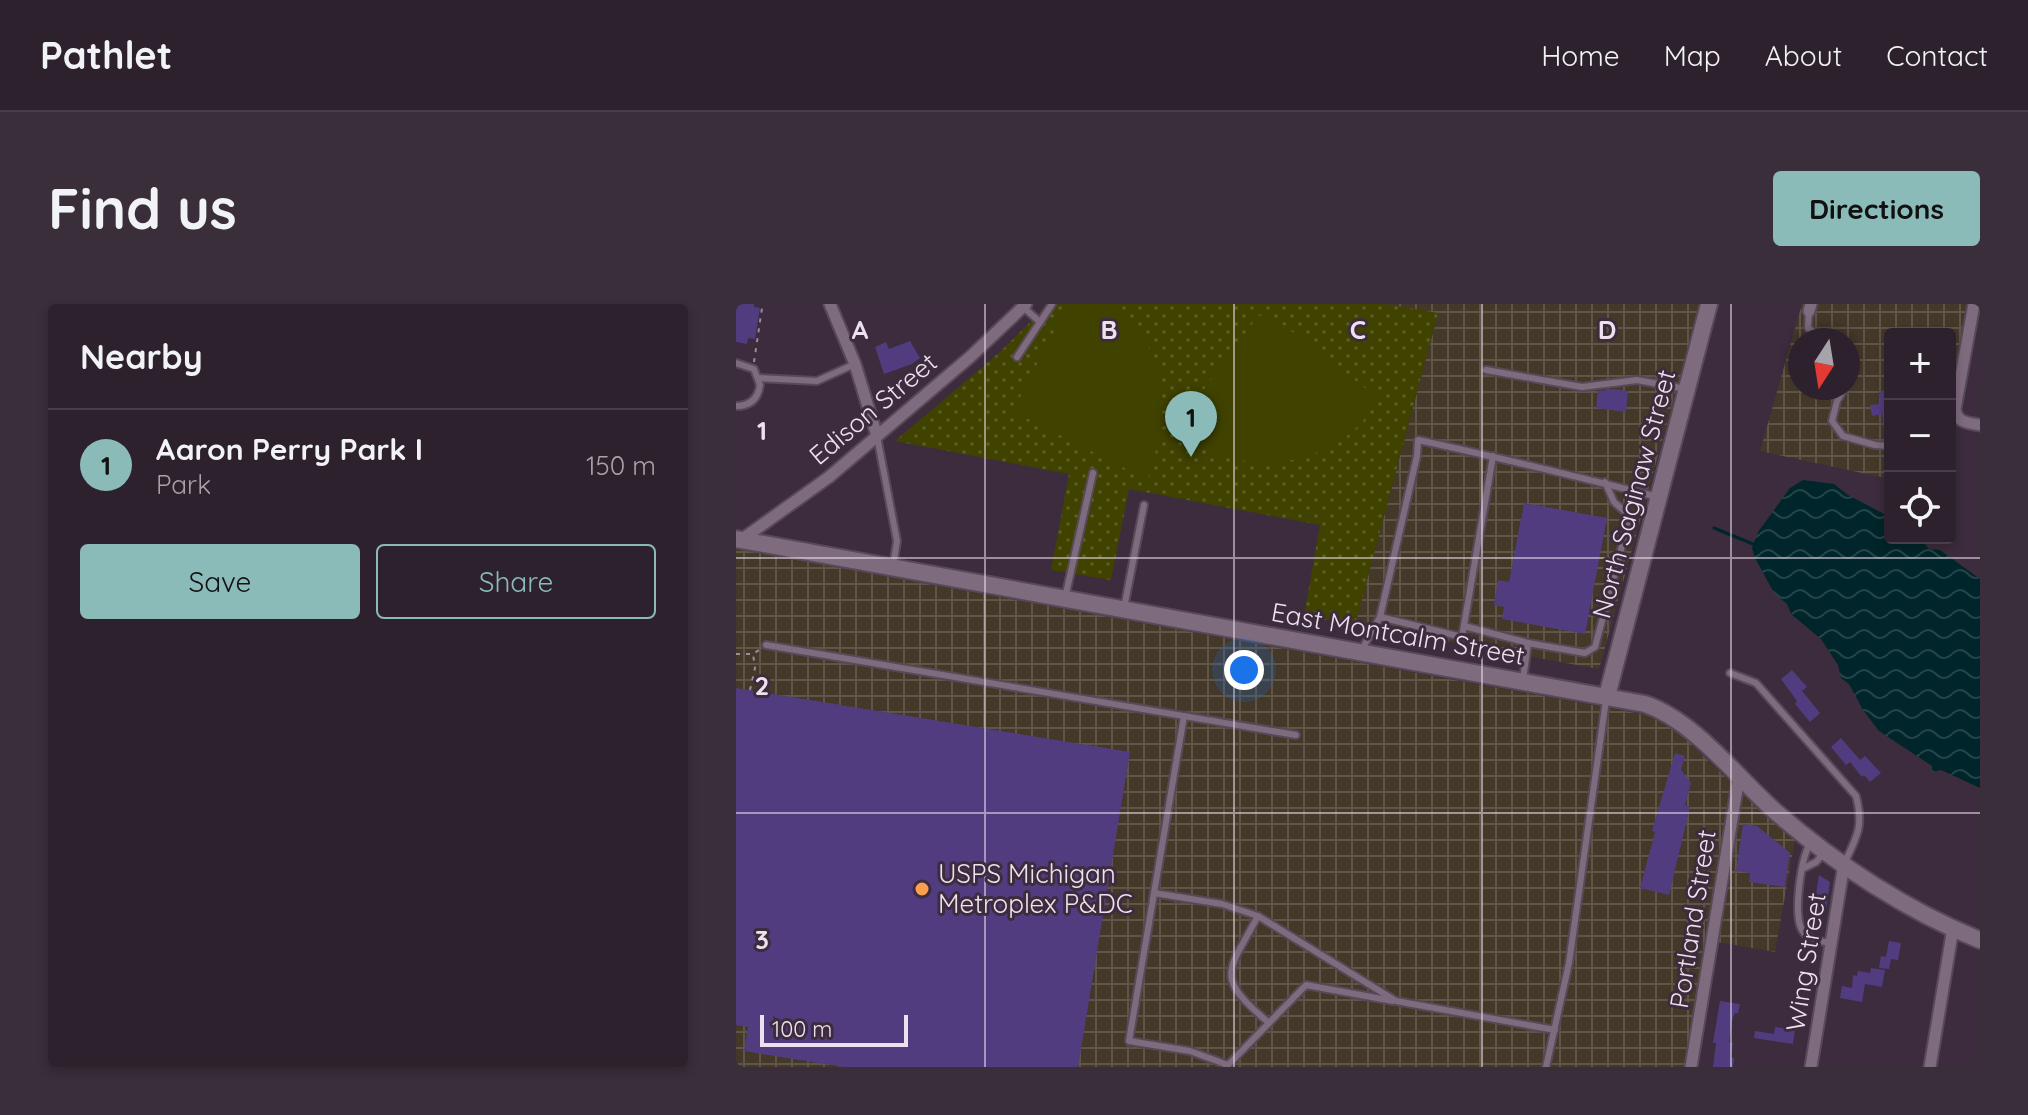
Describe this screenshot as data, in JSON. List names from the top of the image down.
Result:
{
  "streets": {
    "main road": ["North Saginaw Street", "East Montcalm Street"],
    "street": ["Edison Street", "Portland Street", "Wing Street"]
  },
  "crossings": [
    ["Edison Street", "East Montcalm Street"],
    ["North Saginaw Street", "East Montcalm Street"],
    ["East Montcalm Street", "Portland Street"],
    ["East Montcalm Street", "Wing Street"]
  ],
  "places": ["USPS Michigan Metroplex P&DC"],
  "scale_bar": "100 m",
  "north": "bottom",
  "page": {
    "header": "Pathlet",
    "nav": [
      "Home",
      "Map",
      "About",
      "Contact"
    ],
    "buttons": [
      "Directions",
      ["Save", "Share"]
    ],
    "title": "Find us",
    "heading": "Nearby",
    "map_buttons": ["+", "−"],
    "pins": "1",
    "list": [
      {
        "mark": "1",
        "name": "Aaron Perry Park I",
        "note": "Park",
        "value": "150 m"
      }
    ],
    "scale": "100 m"
  },
  "grid": {
    "columns": [
      "A",
      "B",
      "C",
      "D"
    ],
    "rows": ["1", "2", "3"]
  }
}
